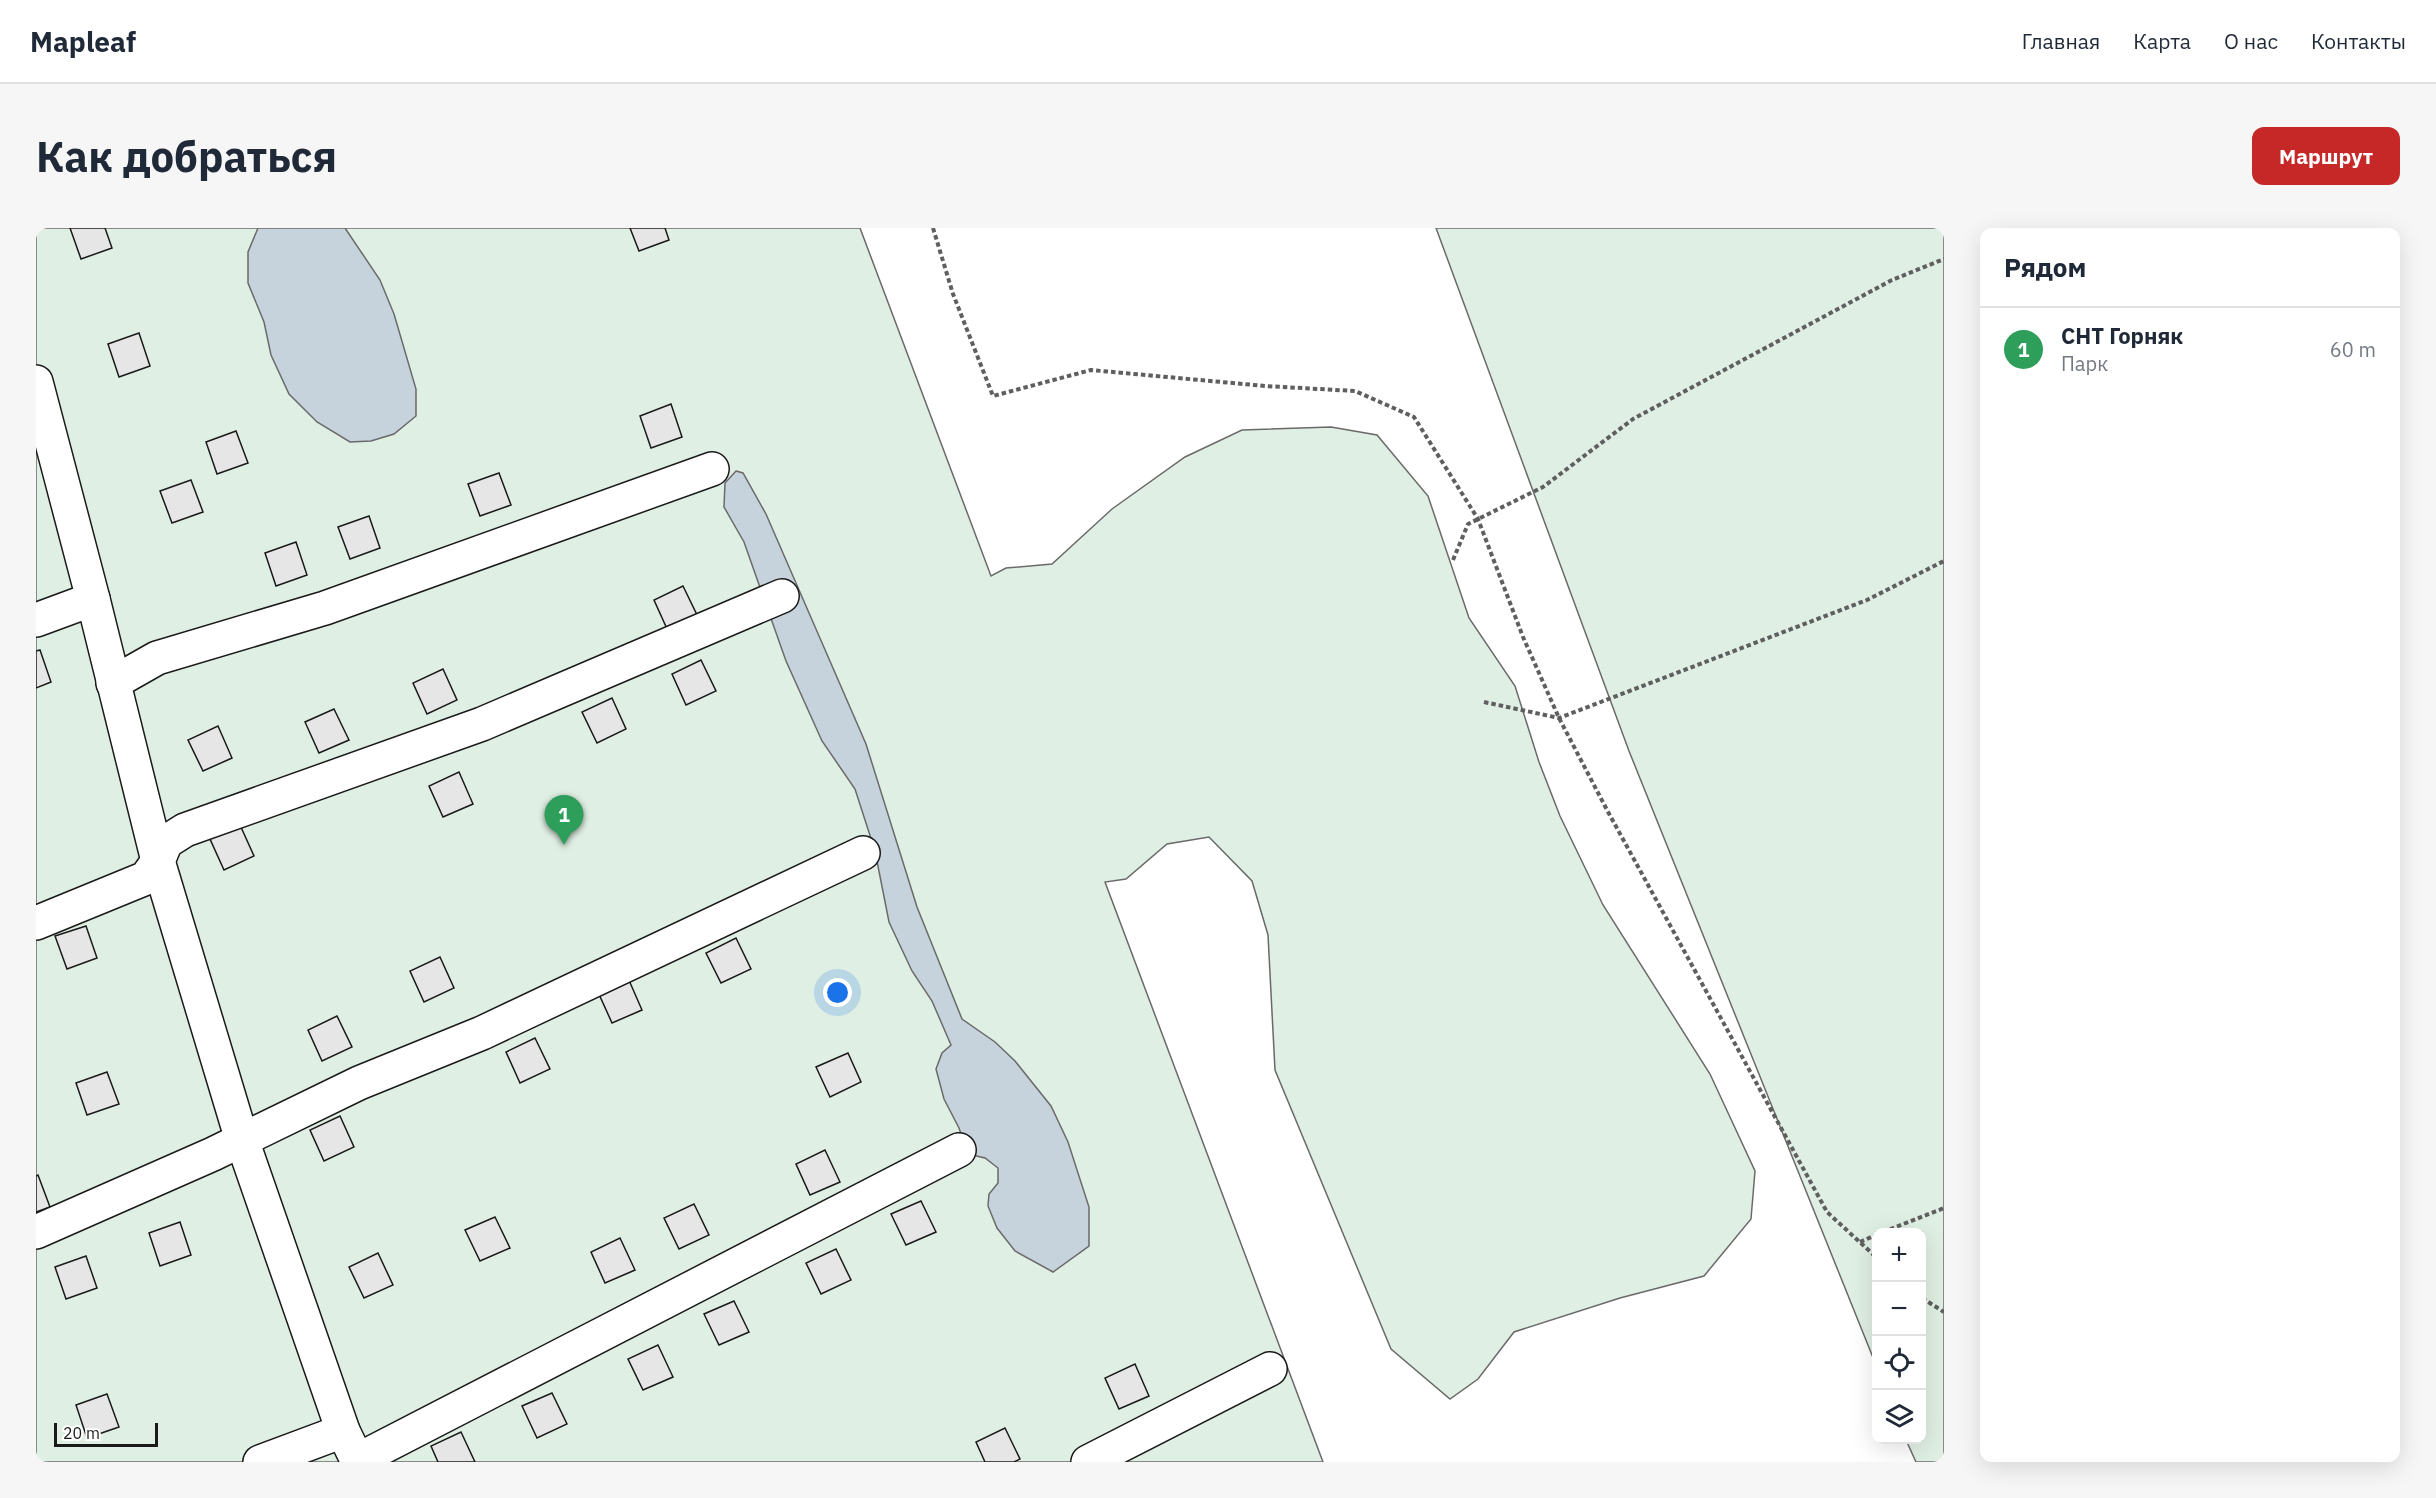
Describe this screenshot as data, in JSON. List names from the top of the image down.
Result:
{
  "scale_bar": "20 m",
  "page": {
    "header": "Mapleaf",
    "nav": [
      "Главная",
      "Карта",
      "О нас",
      "Контакты"
    ],
    "buttons": "Маршрут",
    "title": "Как добраться",
    "heading": "Рядом",
    "list": [
      {
        "mark": "1",
        "name": "СНТ Горняк",
        "note": "Парк",
        "value": "60 m"
      }
    ],
    "pins": "1",
    "map_buttons": ["+", "−"],
    "scale": "20 m"
  }
}
